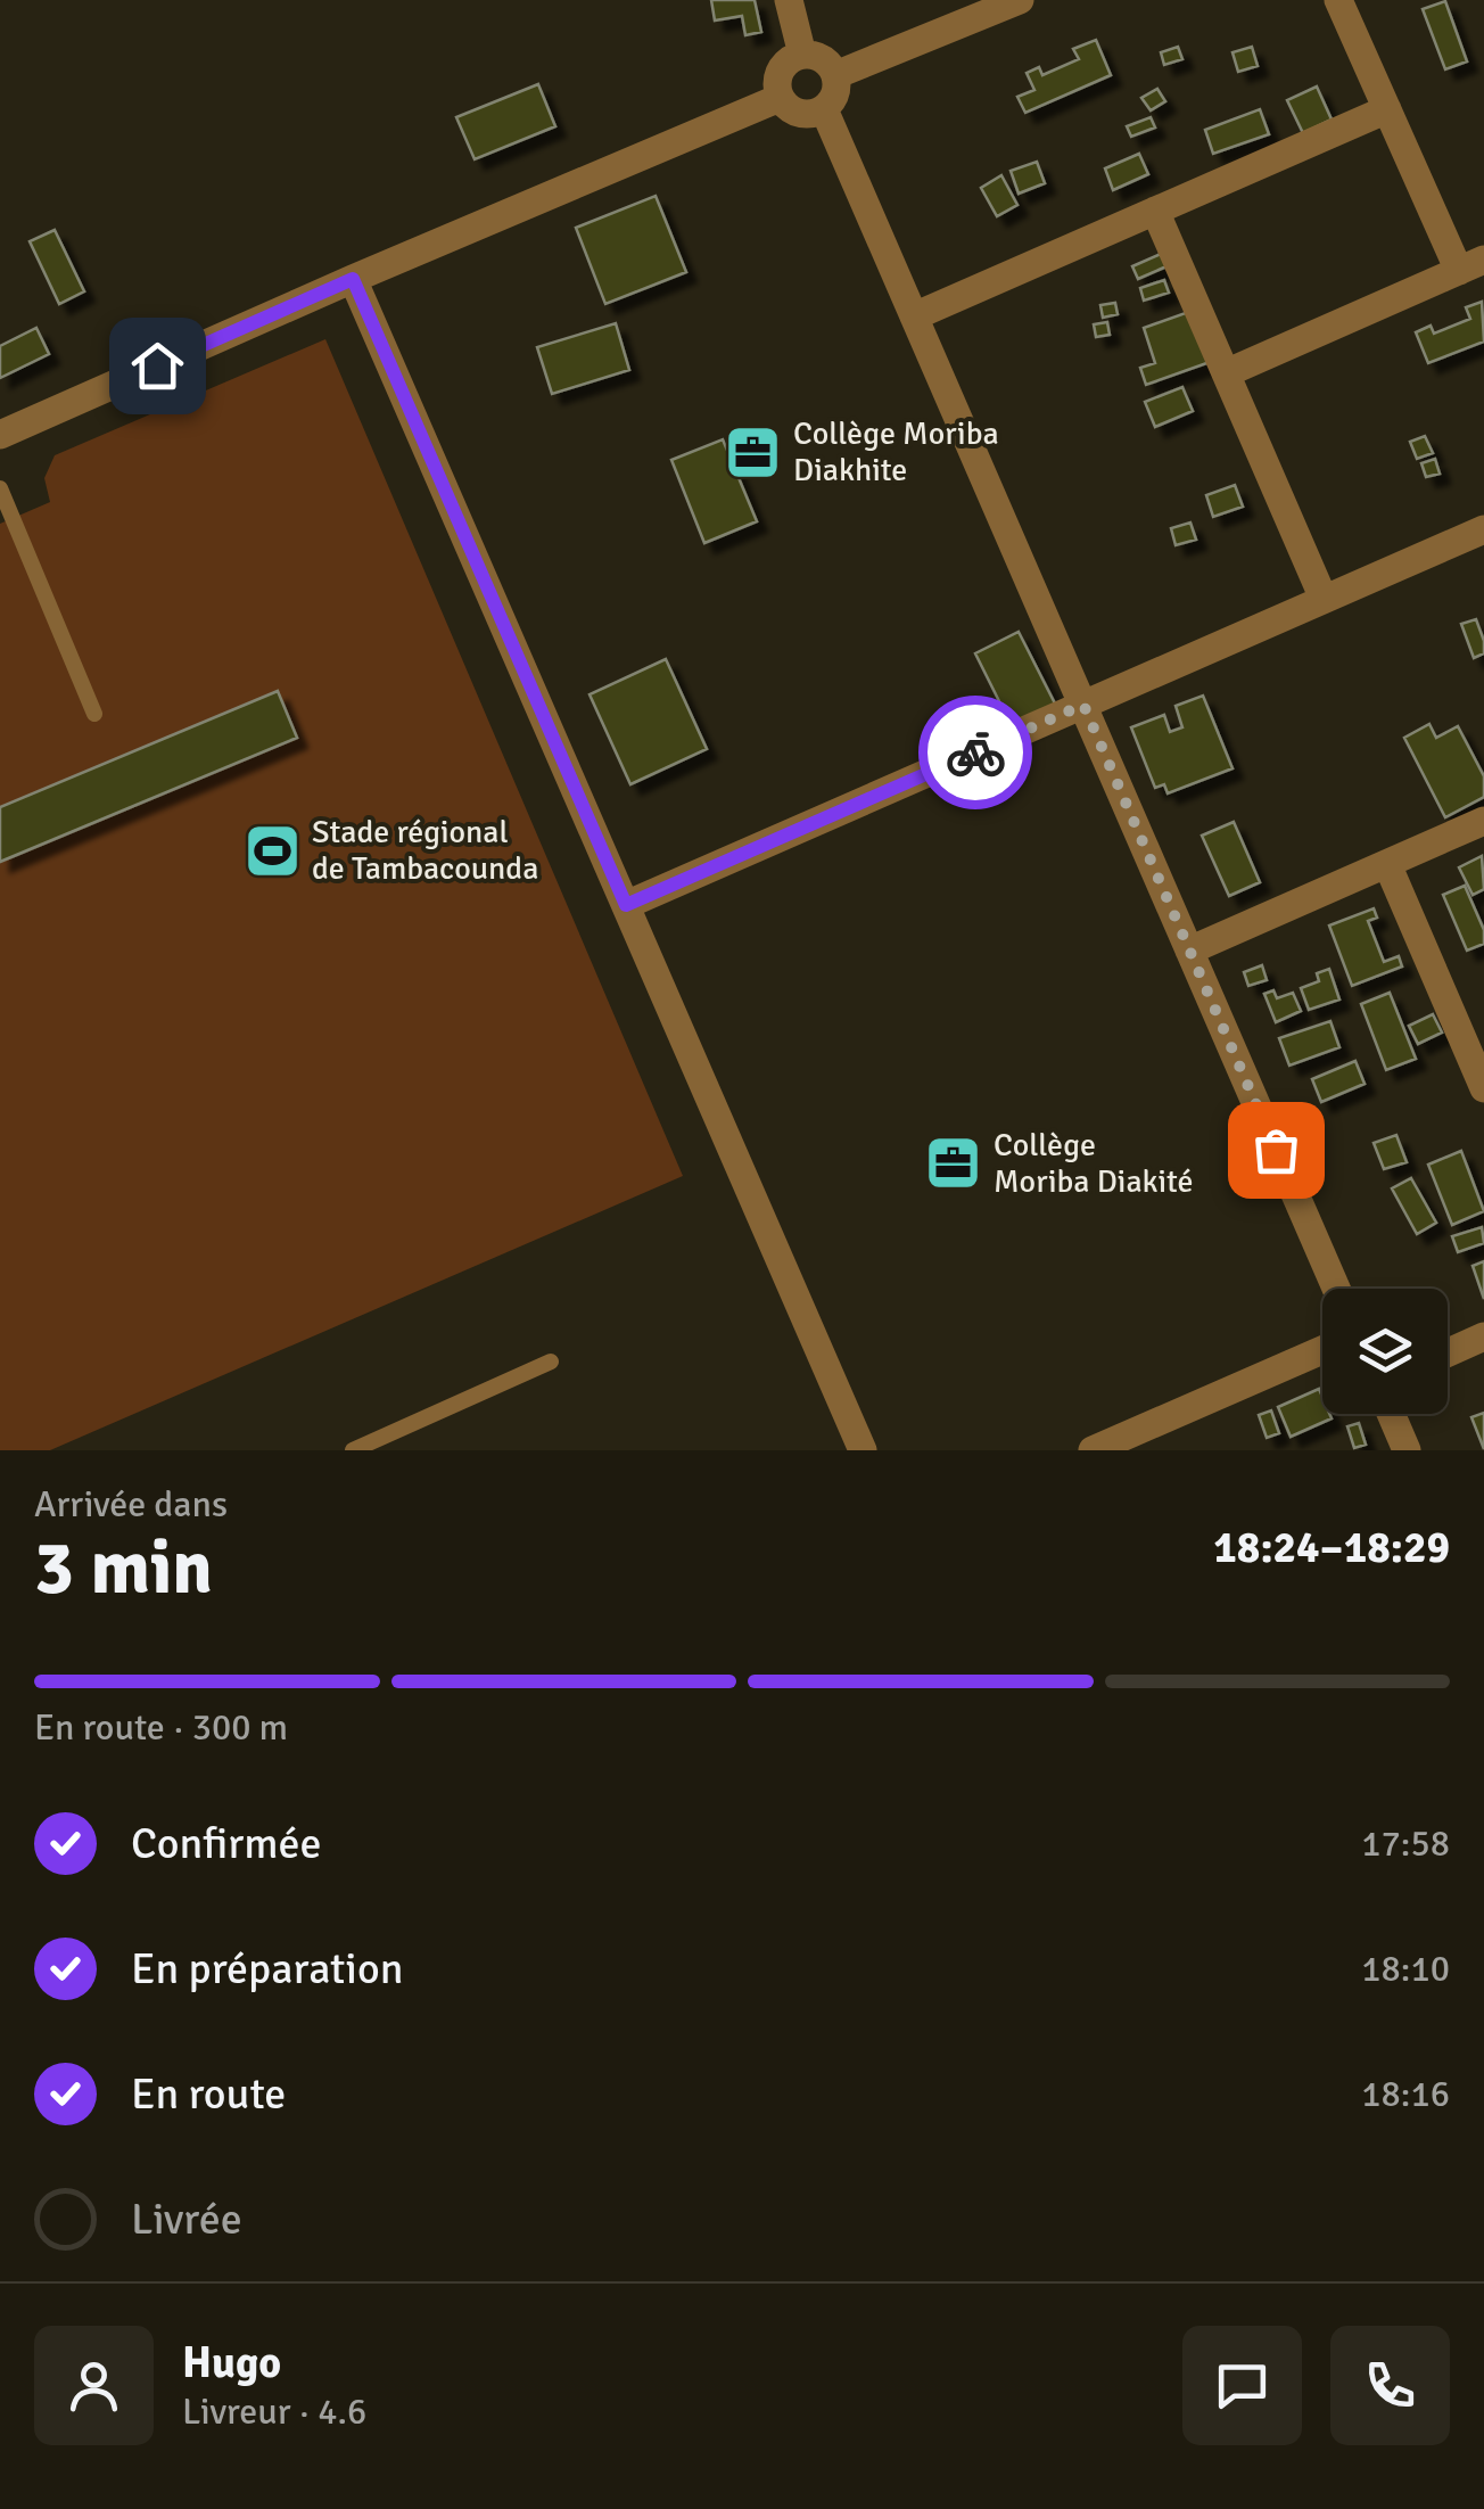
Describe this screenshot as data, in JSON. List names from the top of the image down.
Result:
{
  "places": {
    "office": ["Collège Moriba Diakhite", "Collège Moriba Diakité"],
    "sports": ["Stade régional de Tambacounda"]
  },
  "page": {
    "heading": ["3 min", "Arrivée dans", "18:24–18:29"],
    "panel": ["Hugo", "Livreur · 4.6"],
    "bar": "En route · 300 m",
    "list": [
      ["Confirmée", "17:58"],
      ["En préparation", "18:10"],
      ["En route", "18:16"],
      "Livrée"
    ]
  }
}
